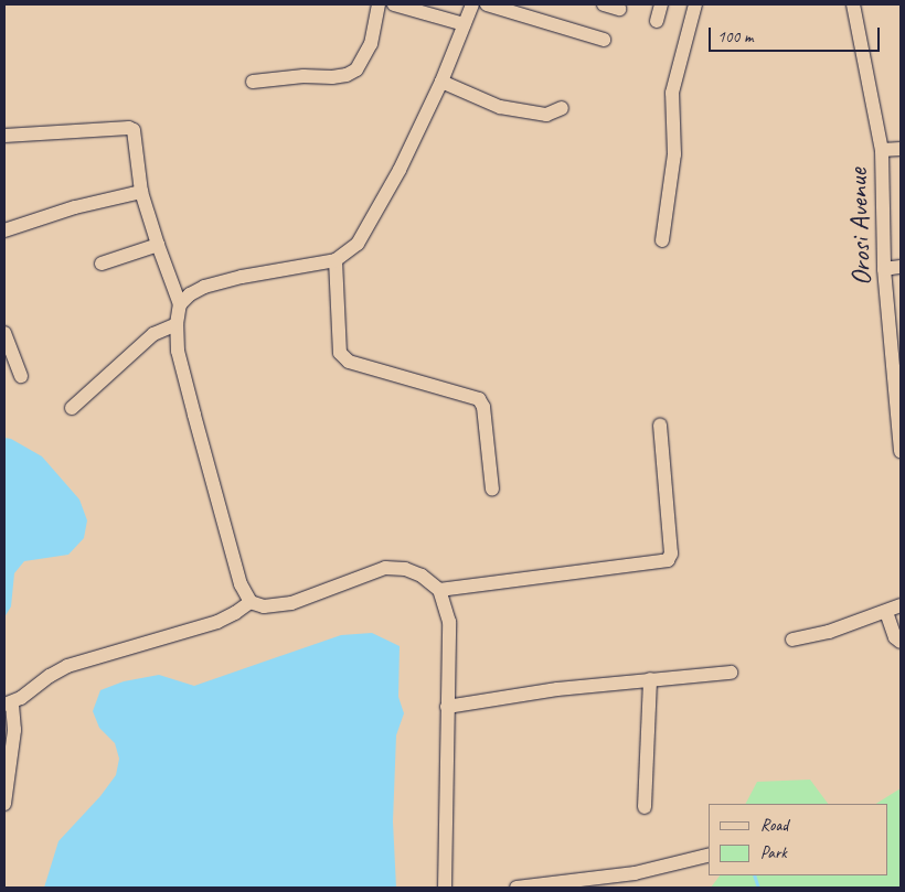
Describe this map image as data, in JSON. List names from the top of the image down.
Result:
{
  "streets": {
    "street": ["Orosi Avenue"]
  },
  "legend": ["Road", "Park"],
  "scale_bar": "100 m"
}
